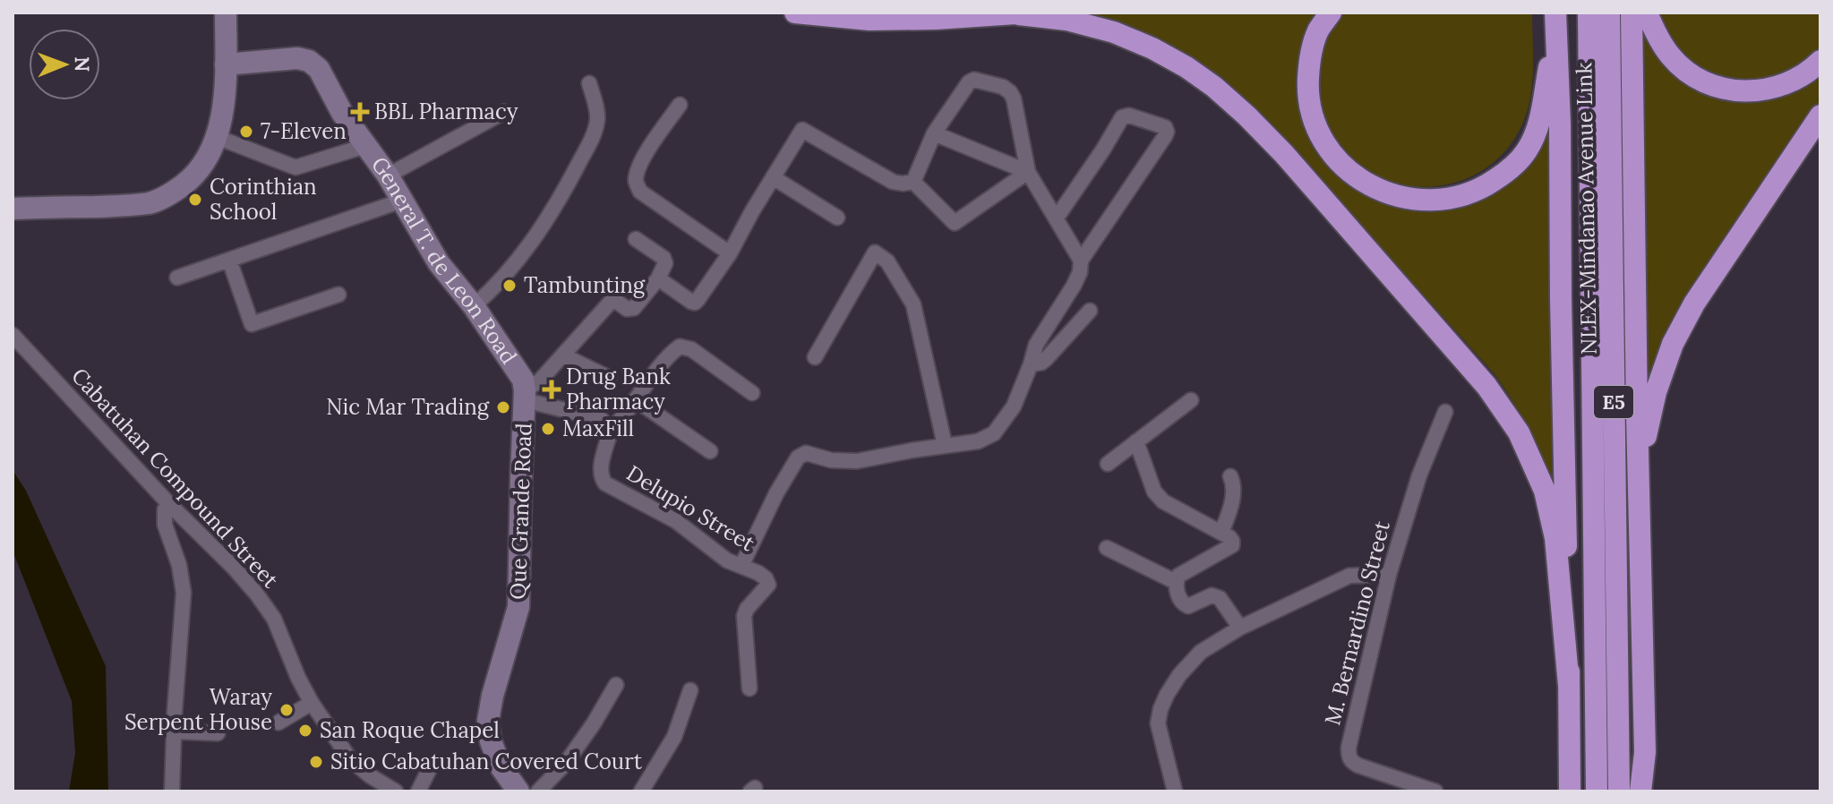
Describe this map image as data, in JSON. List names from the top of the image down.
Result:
{
  "streets": {
    "highway": ["NLEX-Mindanao Avenue Link", "E5"],
    "main road": ["General T. de Leon Road", "Que Grande Road"],
    "street": ["Cabatuhan Compound Street", "Delupio Street", "M. Bernardino Street"]
  },
  "crossings": [
    ["General T. de Leon Road", "Que Grande Road"]
  ],
  "places": {
    "health": ["BBL Pharmacy", "Drug Bank Pharmacy"],
    "other": [
      "7-Eleven",
      "Corinthian School",
      "Tambunting",
      "Nic Mar Trading",
      "MaxFill",
      "Waray Serpent House",
      "San Roque Chapel",
      "Sitio Cabatuhan Covered Court"
    ]
  },
  "north": "right"
}
